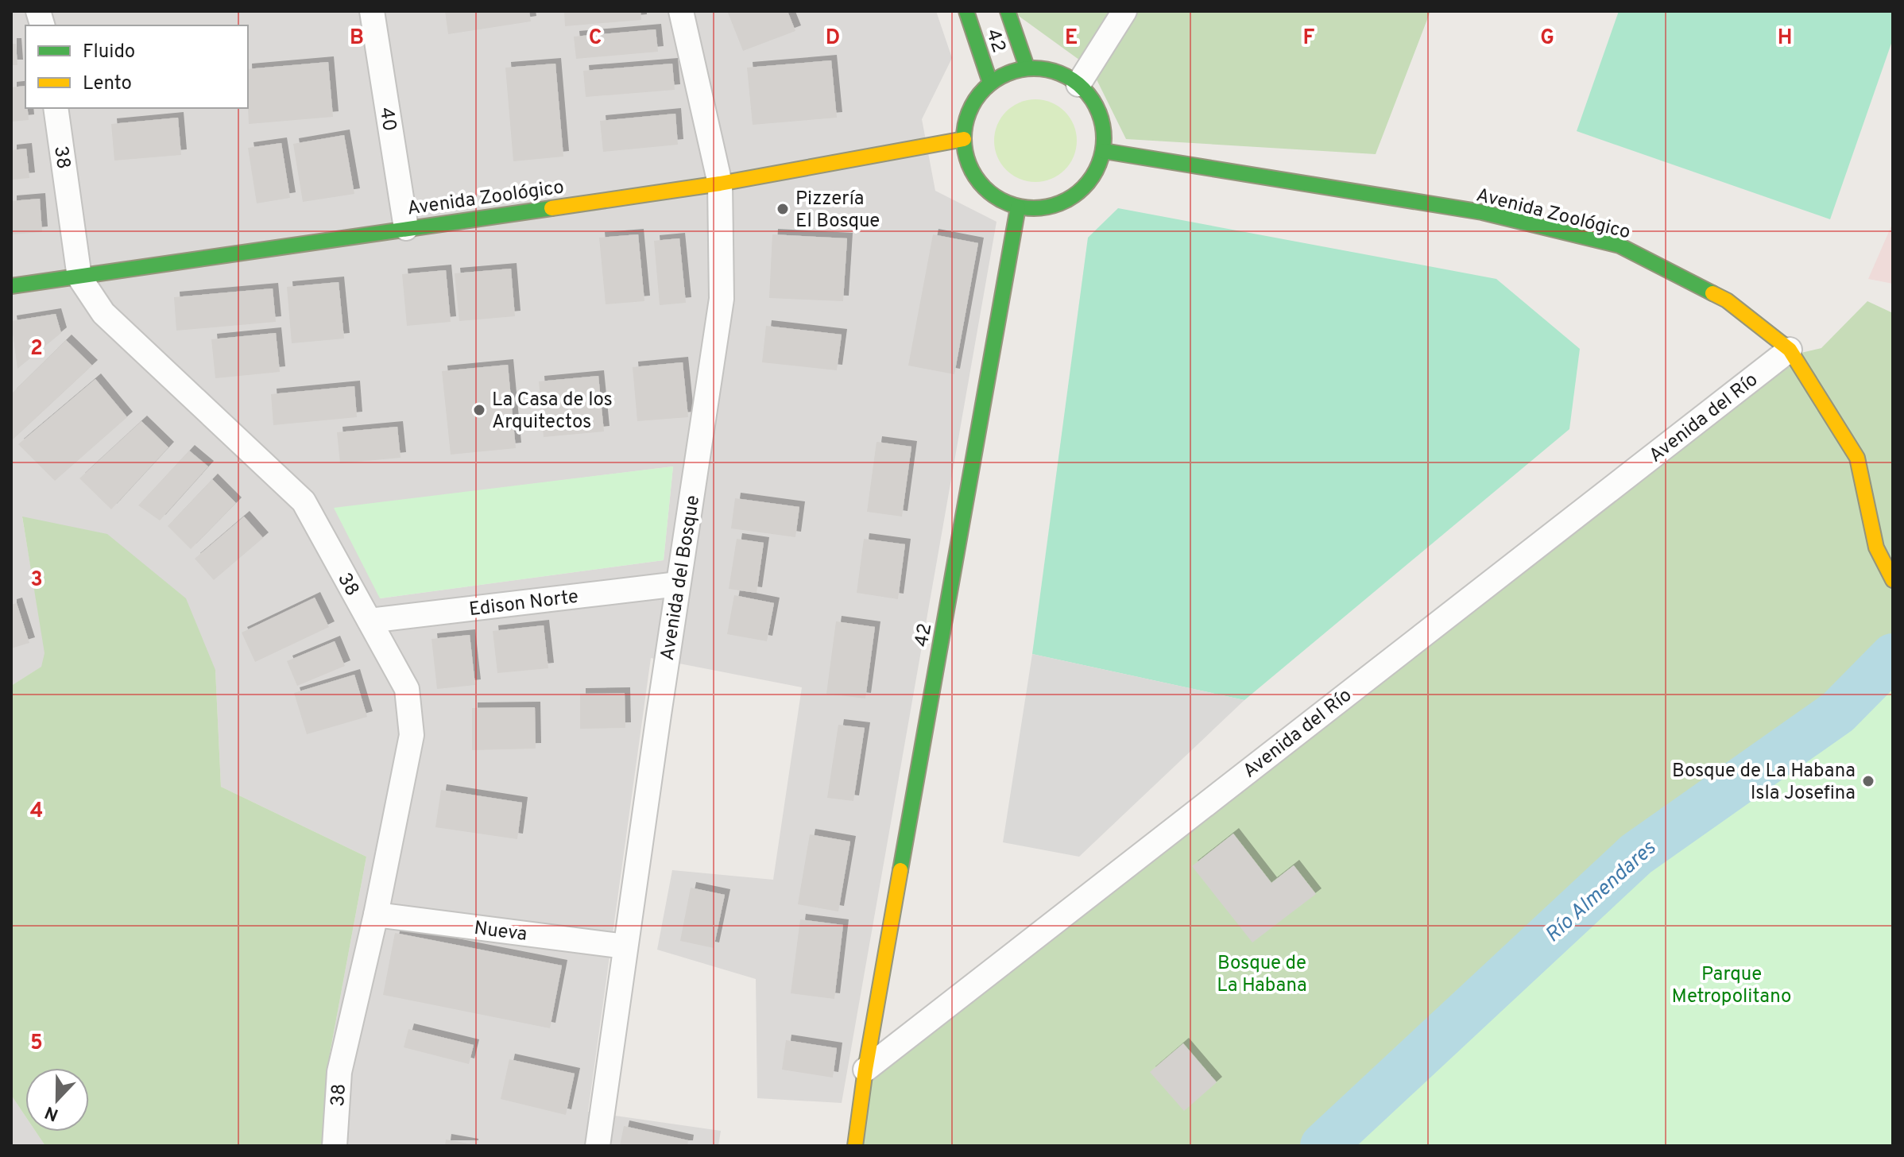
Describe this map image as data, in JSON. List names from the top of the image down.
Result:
{
  "streets": {
    "street": [
      "42",
      "40",
      "38",
      "Avenida Zoológico",
      "Avenida del Río",
      "Avenida del Bosque",
      "Edison Norte",
      "Nueva"
    ]
  },
  "crossings": [
    ["42", "Avenida Zoológico"],
    ["42", "Avenida del Río"],
    ["40", "Avenida Zoológico"],
    ["38", "Avenida Zoológico"],
    ["38", "Edison Norte"],
    ["38", "Nueva"],
    ["Avenida Zoológico", "Avenida del Río"],
    ["Avenida Zoológico", "Avenida del Bosque"],
    ["Avenida del Bosque", "Edison Norte"],
    ["Avenida del Bosque", "Nueva"]
  ],
  "water": ["Río Almendares"],
  "parks": ["Bosque de La Habana", "Parque Metropolitano"],
  "places": ["Pizzería El Bosque", "La Casa de los Arquitectos", "Bosque de La Habana Isla Josefina"],
  "legend": ["Fluido", "Lento"],
  "north": "bottom",
  "grid": {
    "columns": [
      "B",
      "C",
      "D",
      "E",
      "F",
      "G",
      "H"
    ],
    "rows": [
      "2",
      "3",
      "4",
      "5"
    ]
  }
}
